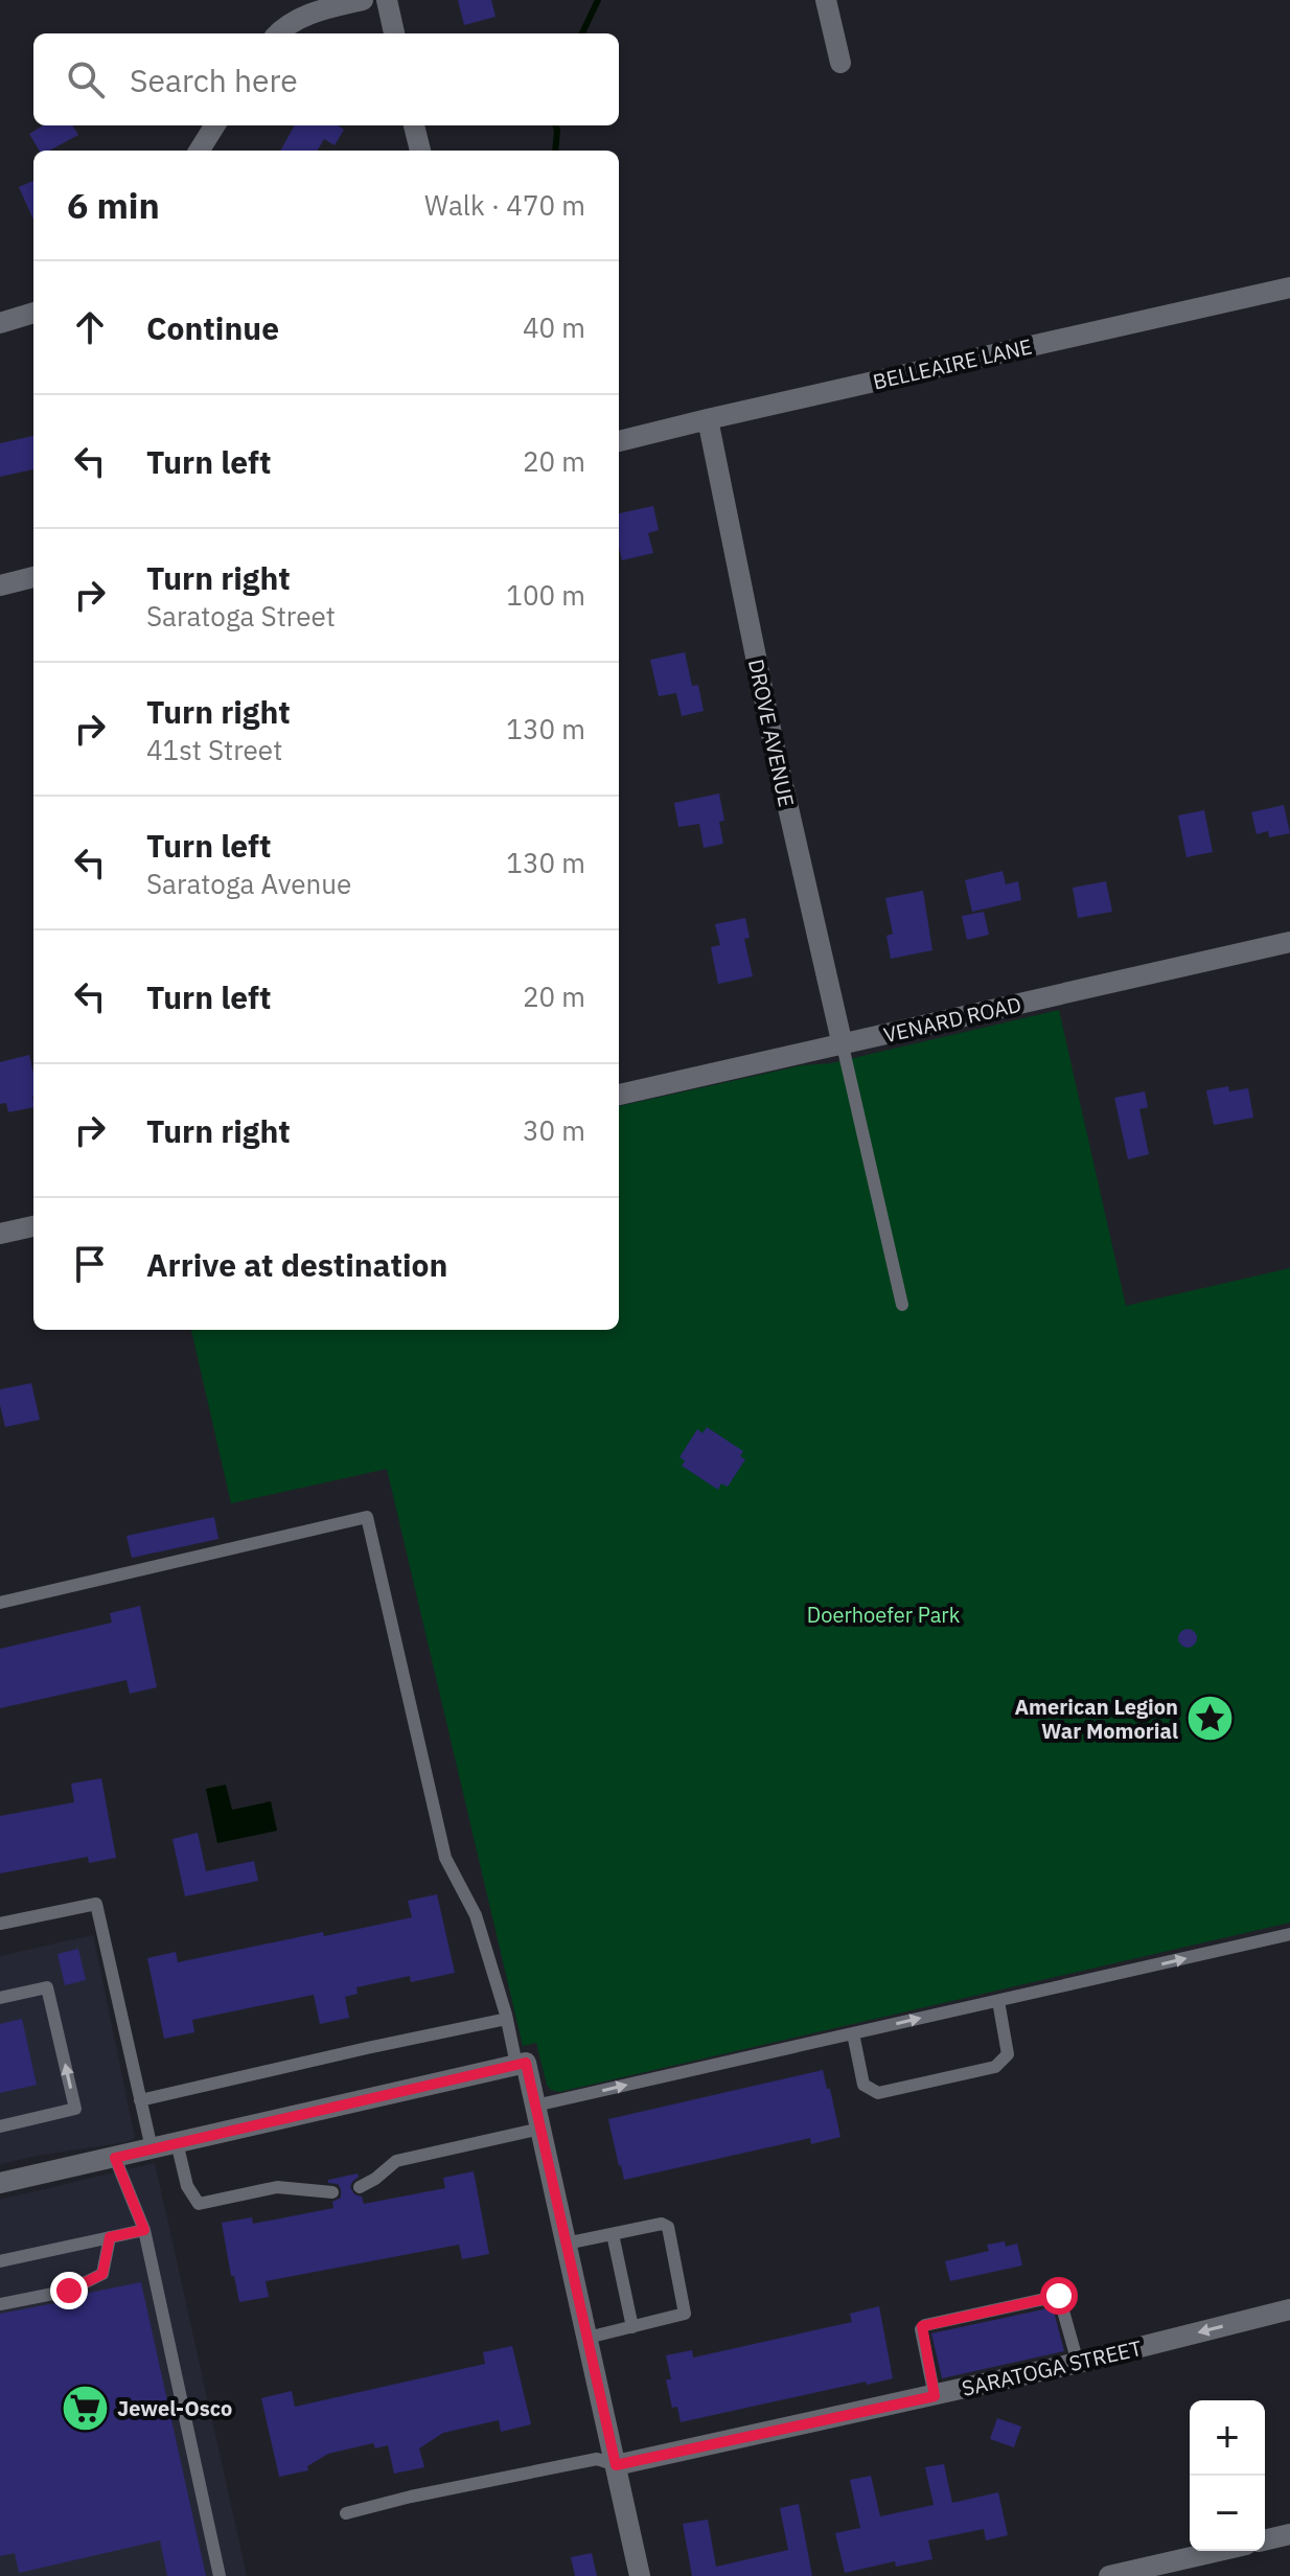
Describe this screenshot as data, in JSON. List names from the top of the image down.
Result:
{
  "streets": {
    "street": [
      "BELLEAIRE LANE",
      "DROVE AVENUE",
      "VENARD ROAD",
      "SARATOGA STREET"
    ]
  },
  "crossings": [
    ["BELLEAIRE LANE", "DROVE AVENUE"],
    ["DROVE AVENUE", "VENARD ROAD"]
  ],
  "parks": ["Doerhoefer Park"],
  "places": {
    "place": ["American Legion War Momorial"],
    "supermarket": ["Jewel-Osco"]
  },
  "page": {
    "search": "Search here",
    "heading": ["6 min", "Walk · 470 m"],
    "list": [
      ["Continue", "40 m"],
      ["Turn left", "20 m"],
      ["Turn right", "Saratoga Street", "100 m"],
      ["Turn right", "41st Street", "130 m"],
      ["Turn left", "Saratoga Avenue", "130 m"],
      ["Turn left", "20 m"],
      ["Turn right", "30 m"],
      "Arrive at destination"
    ],
    "map_buttons": ["+", "−"]
  }
}
